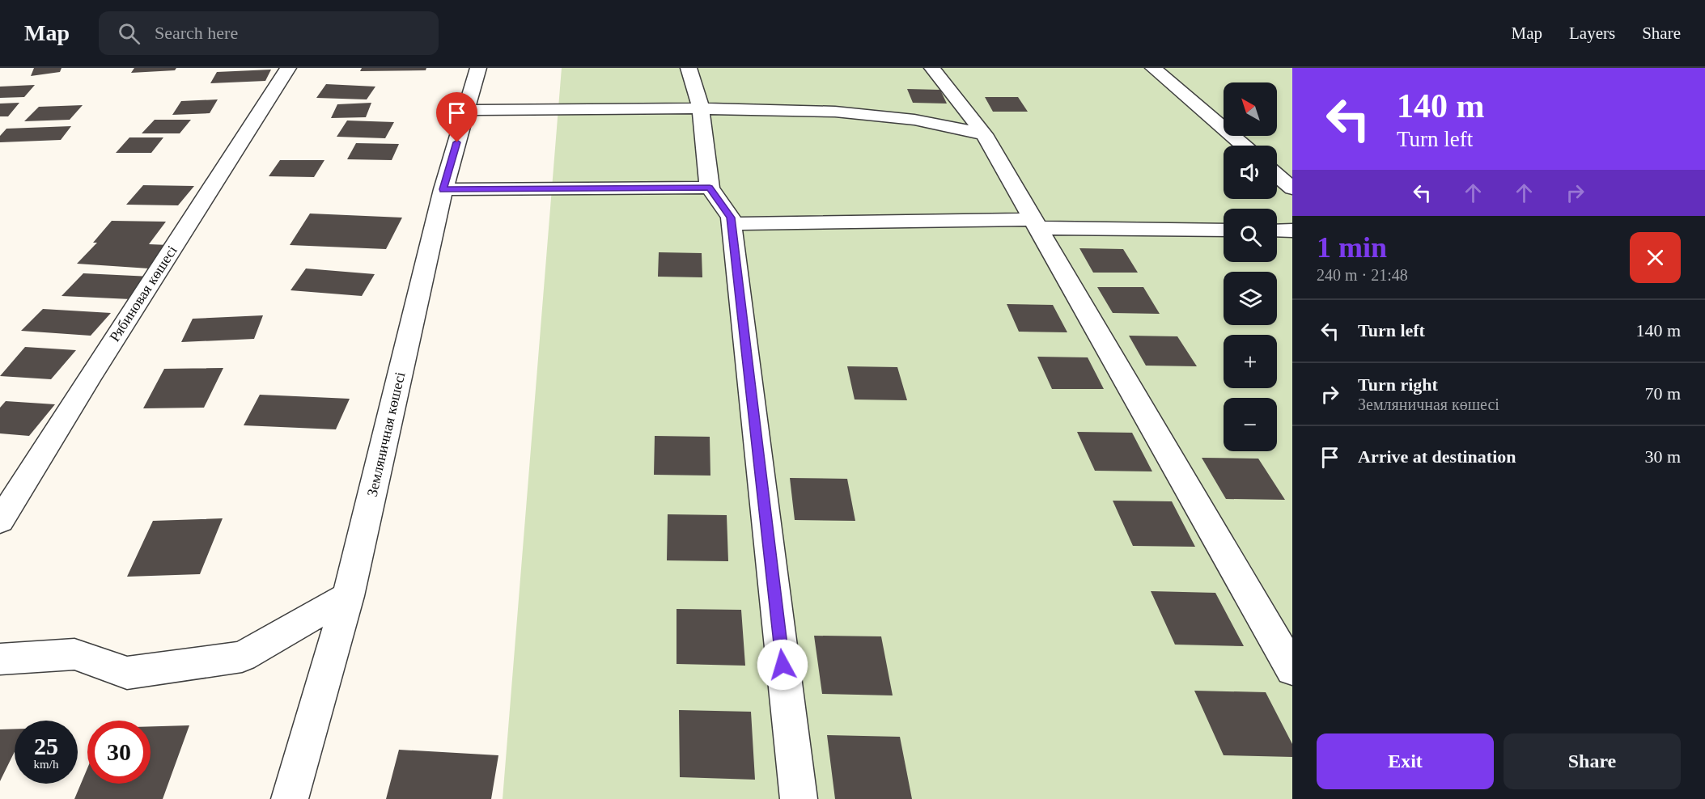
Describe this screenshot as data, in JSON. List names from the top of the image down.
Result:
{
  "streets": {
    "street": ["Рябиновая көшесі", "Земляничная көшесі"]
  },
  "north": "top left",
  "page": {
    "header": "Map",
    "search": "Search here",
    "nav": ["Map", "Layers", "Share"],
    "turn": ["140 m", "Turn left"],
    "map_buttons": ["+", "−"],
    "heading": ["1 min", "240 m · 21:48"],
    "list": [
      {
        "name": "Turn left",
        "value": "140 m"
      },
      {
        "name": "Turn right",
        "note": "Земляничная көшесі",
        "value": "70 m"
      },
      {
        "name": "Arrive at destination",
        "value": "30 m"
      }
    ],
    "speed": "25 km/h",
    "limit": "30",
    "buttons": ["Exit", "Share"]
  }
}
